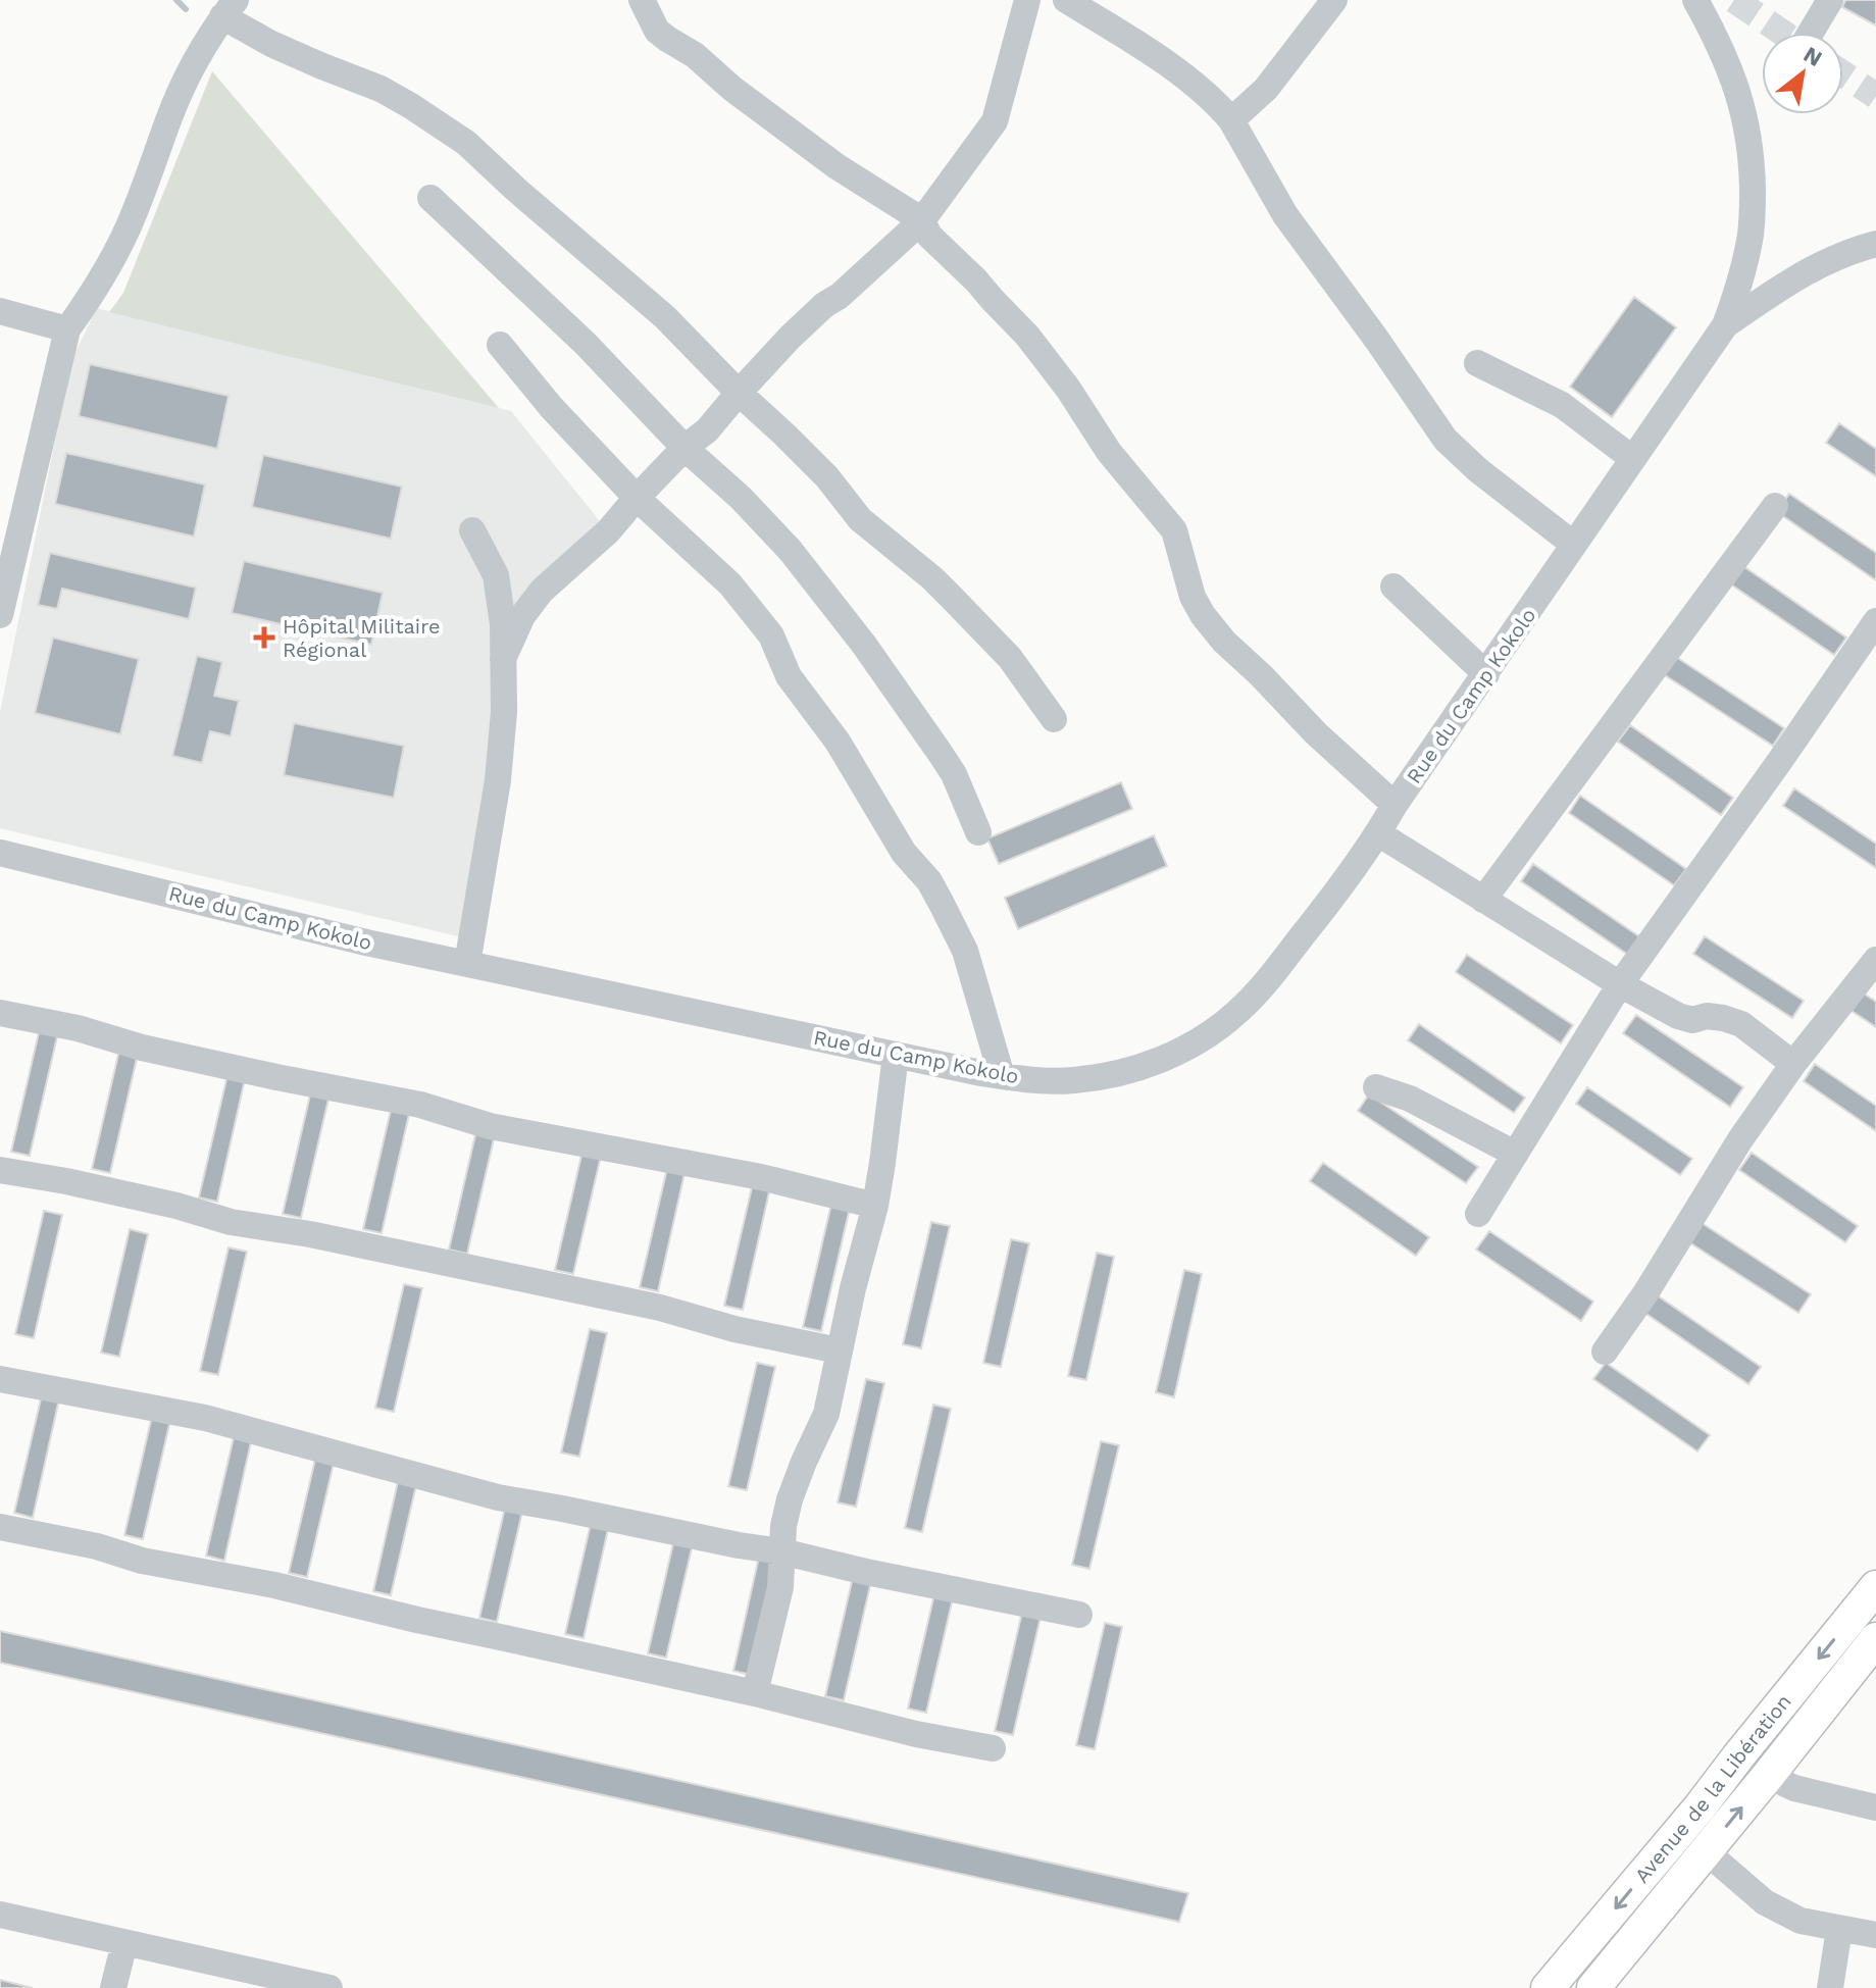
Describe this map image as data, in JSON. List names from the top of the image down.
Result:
{
  "streets": {
    "main road": ["Avenue de la Libération"],
    "street": ["Rue du Camp Kokolo"]
  },
  "places": {
    "health": ["Hôpital Militaire Régional"]
  },
  "north": "top right"
}
